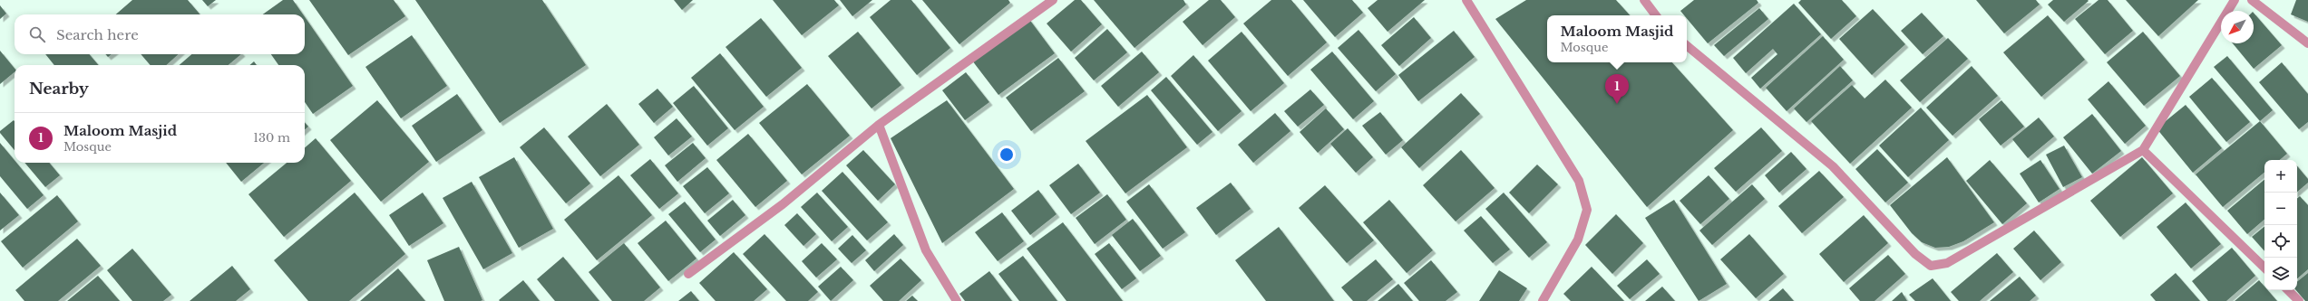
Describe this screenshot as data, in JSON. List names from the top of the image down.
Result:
{
  "north": "bottom left",
  "page": {
    "search": "Search here",
    "popup": ["Maloom Masjid", "Mosque"],
    "heading": "Nearby",
    "pins": "1",
    "list": [
      {
        "mark": "1",
        "name": "Maloom Masjid",
        "note": "Mosque",
        "value": "130 m"
      }
    ],
    "map_buttons": ["+", "−"]
  }
}
